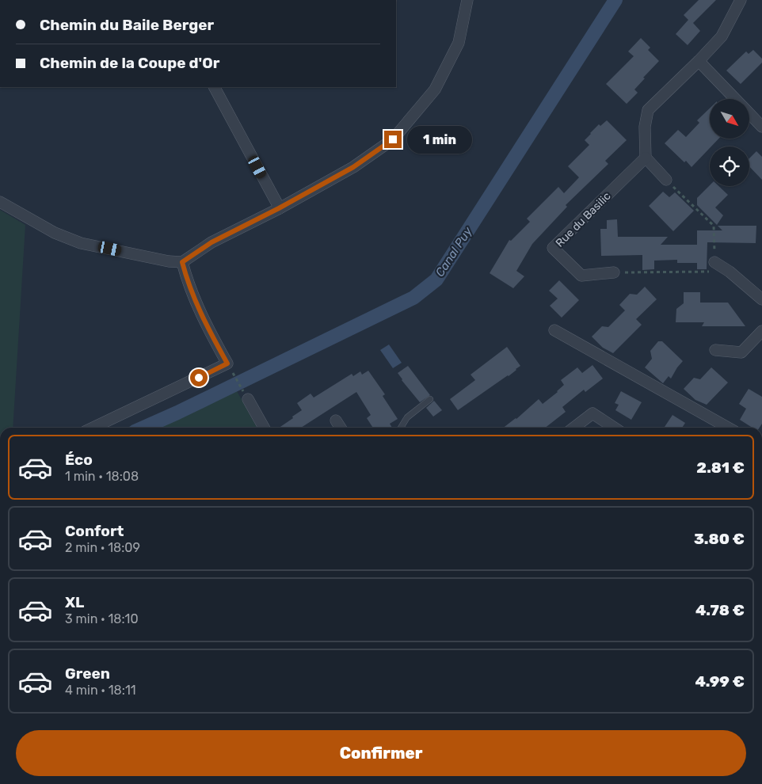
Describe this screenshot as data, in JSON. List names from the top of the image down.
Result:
{
  "streets": {
    "street": ["Rue du Basilic"]
  },
  "water": ["Canal Puy"],
  "north": "bottom right",
  "page": {
    "banner": ["Chemin du Baile Berger", "Chemin de la Coupe d'Or"],
    "bubble": "1 min",
    "list": [
      {
        "name": "Éco",
        "note": "1 min · 18:08",
        "value": "2.81 €"
      },
      {
        "name": "Confort",
        "note": "2 min · 18:09",
        "value": "3.80 €"
      },
      {
        "name": "XL",
        "note": "3 min · 18:10",
        "value": "4.78 €"
      },
      {
        "name": "Green",
        "note": "4 min · 18:11",
        "value": "4.99 €"
      }
    ],
    "buttons": "Confirmer"
  }
}
